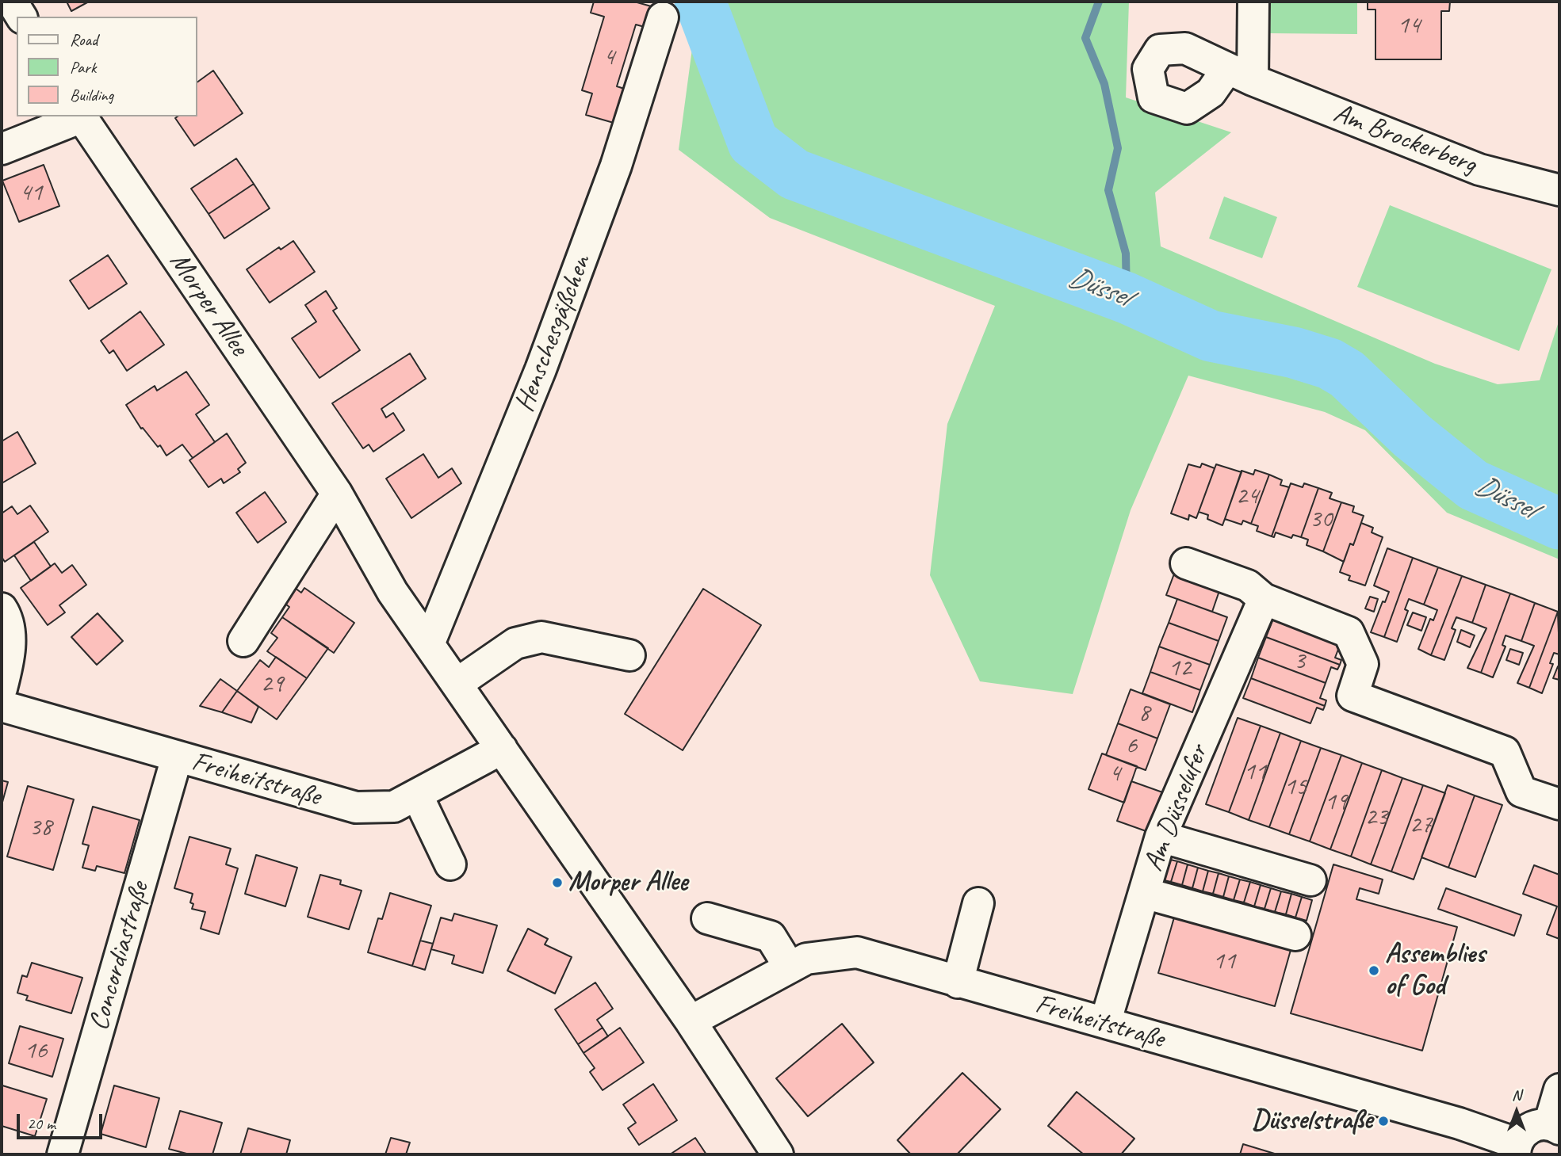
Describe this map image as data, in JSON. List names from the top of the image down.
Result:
{
  "streets": {
    "street": [
      "Am Brockerberg",
      "Morper Allee",
      "Henschesgäßchen",
      "Freiheitstraße",
      "Am Düsselufer",
      "Concordiastraße"
    ]
  },
  "crossings": [
    ["Morper Allee", "Henschesgäßchen"],
    ["Morper Allee", "Freiheitstraße"],
    ["Freiheitstraße", "Am Düsselufer"],
    ["Freiheitstraße", "Concordiastraße"]
  ],
  "water": ["Düssel"],
  "places": ["Morper Allee", "Assemblies of God", "Düsselstraße"],
  "house_numbers": [
    "14",
    "4",
    "41",
    "24",
    "30",
    "3",
    "12",
    "29",
    "8",
    "6",
    "11",
    "4",
    "15",
    "19",
    "23",
    "27",
    "38",
    "11",
    "16"
  ],
  "legend": ["Road", "Park", "Building"],
  "scale_bar": "20 m",
  "north": "top"
}
